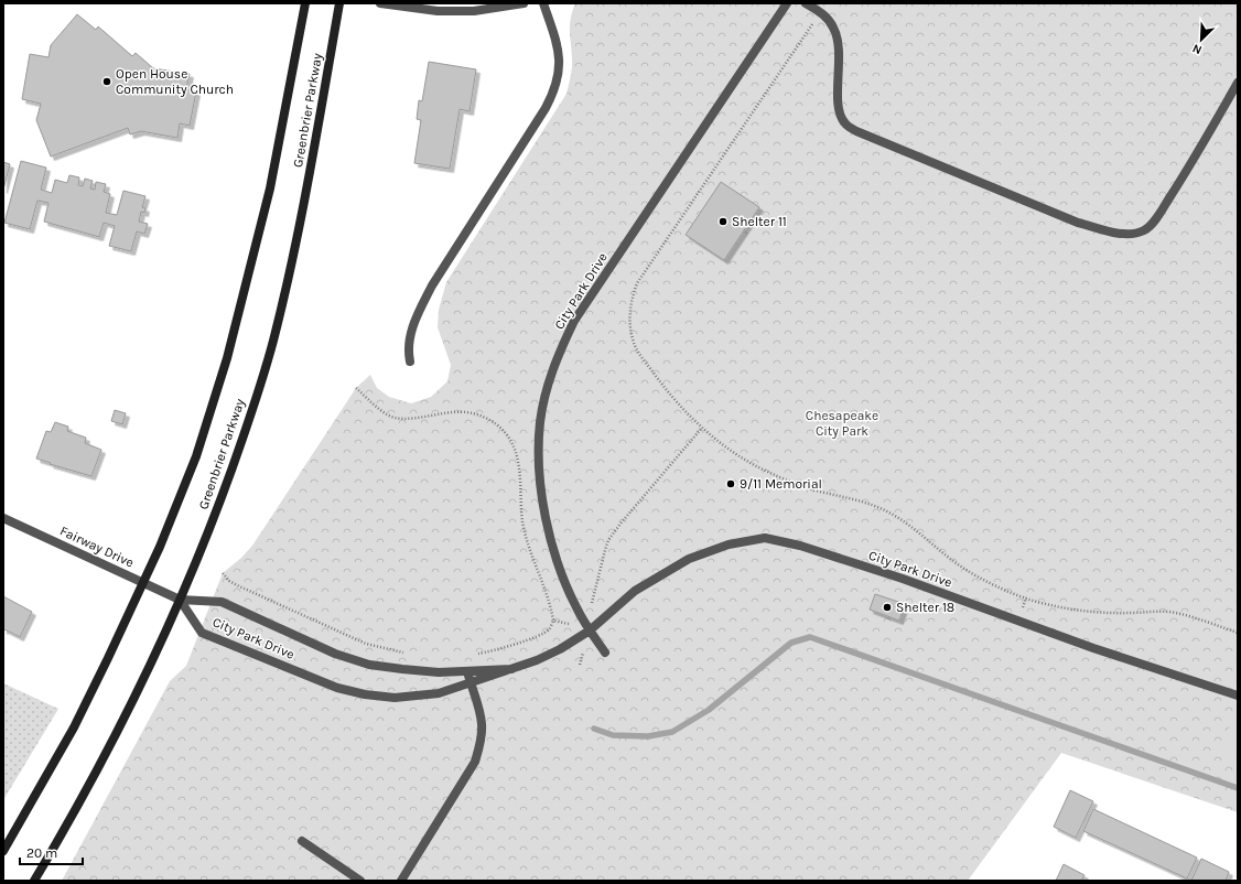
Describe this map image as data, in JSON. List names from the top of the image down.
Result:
{
  "streets": {
    "main road": ["Greenbrier Parkway"],
    "street": ["City Park Drive", "Fairway Drive"]
  },
  "crossings": [
    ["Greenbrier Parkway", "City Park Drive"],
    ["Greenbrier Parkway", "Fairway Drive"],
    ["City Park Drive", "Fairway Drive"]
  ],
  "parks": ["Chesapeake City Park"],
  "places": [
    "Open House Community Church",
    "Shelter 11",
    "9/11 Memorial",
    "Shelter 18"
  ],
  "scale_bar": "20 m",
  "north": "bottom left"
}
